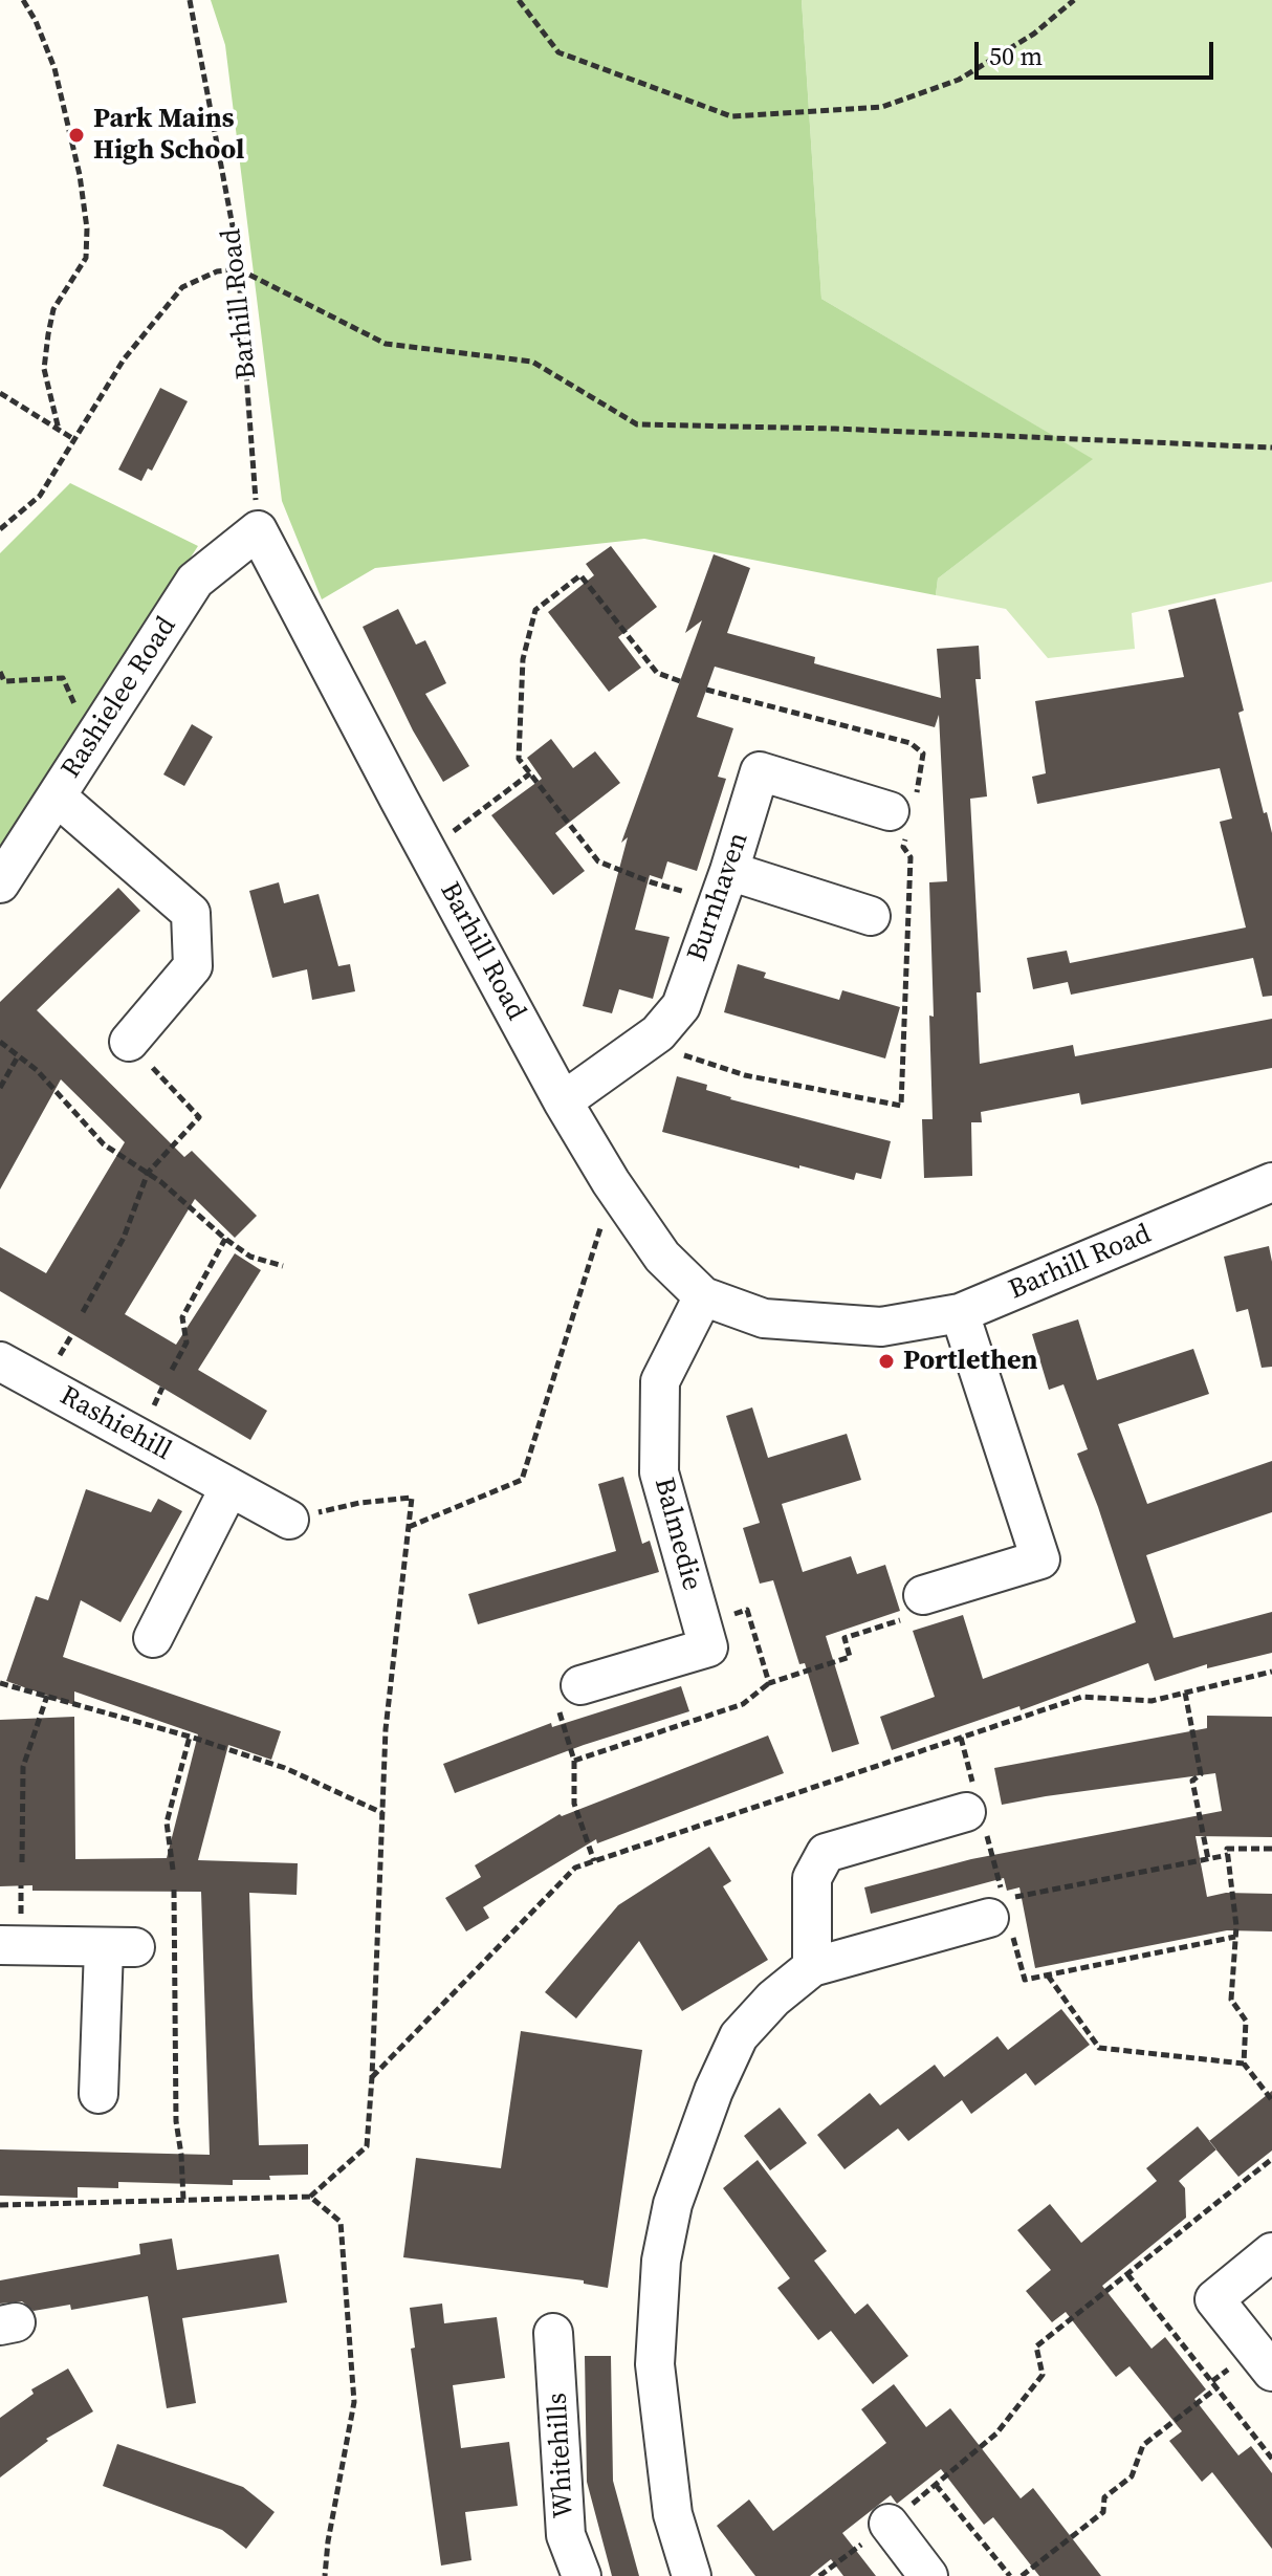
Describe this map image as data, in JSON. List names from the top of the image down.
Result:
{
  "streets": {
    "street": [
      "Barhill Road",
      "Rashielee Road",
      "Burnhaven",
      "Rashiehill",
      "Balmedie",
      "Whitehills"
    ]
  },
  "crossings": [
    ["Barhill Road", "Rashielee Road"],
    ["Barhill Road", "Burnhaven"],
    ["Barhill Road", "Balmedie"]
  ],
  "places": ["Park Mains High School", "Portlethen"],
  "scale_bar": "50 m"
}
